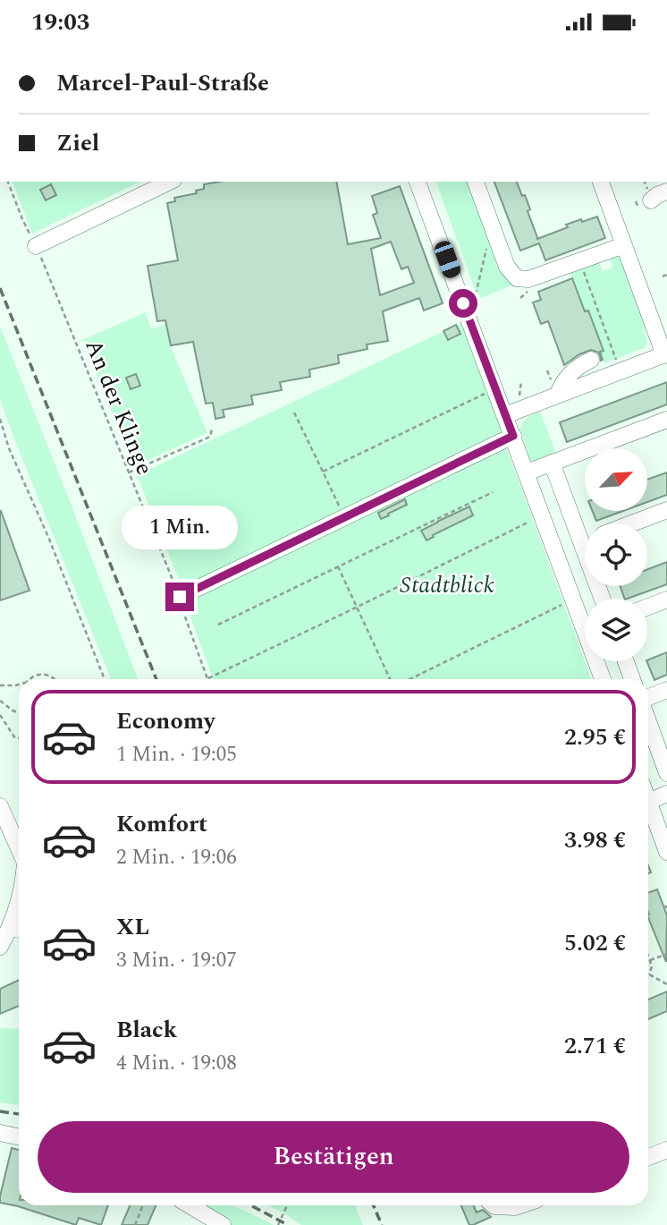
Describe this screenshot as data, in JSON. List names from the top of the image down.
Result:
{
  "streets": {
    "path": ["An der Klinge"]
  },
  "parks": ["Stadtblick"],
  "north": "top right",
  "page": {
    "status": "19:03",
    "banner": ["Marcel-Paul-Straße", "Ziel"],
    "bubble": "1 Min.",
    "list": [
      {
        "name": "Economy",
        "note": "1 Min. · 19:05",
        "value": "2.95 €"
      },
      {
        "name": "Komfort",
        "note": "2 Min. · 19:06",
        "value": "3.98 €"
      },
      {
        "name": "XL",
        "note": "3 Min. · 19:07",
        "value": "5.02 €"
      },
      {
        "name": "Black",
        "note": "4 Min. · 19:08",
        "value": "2.71 €"
      }
    ],
    "buttons": "Bestätigen"
  }
}
